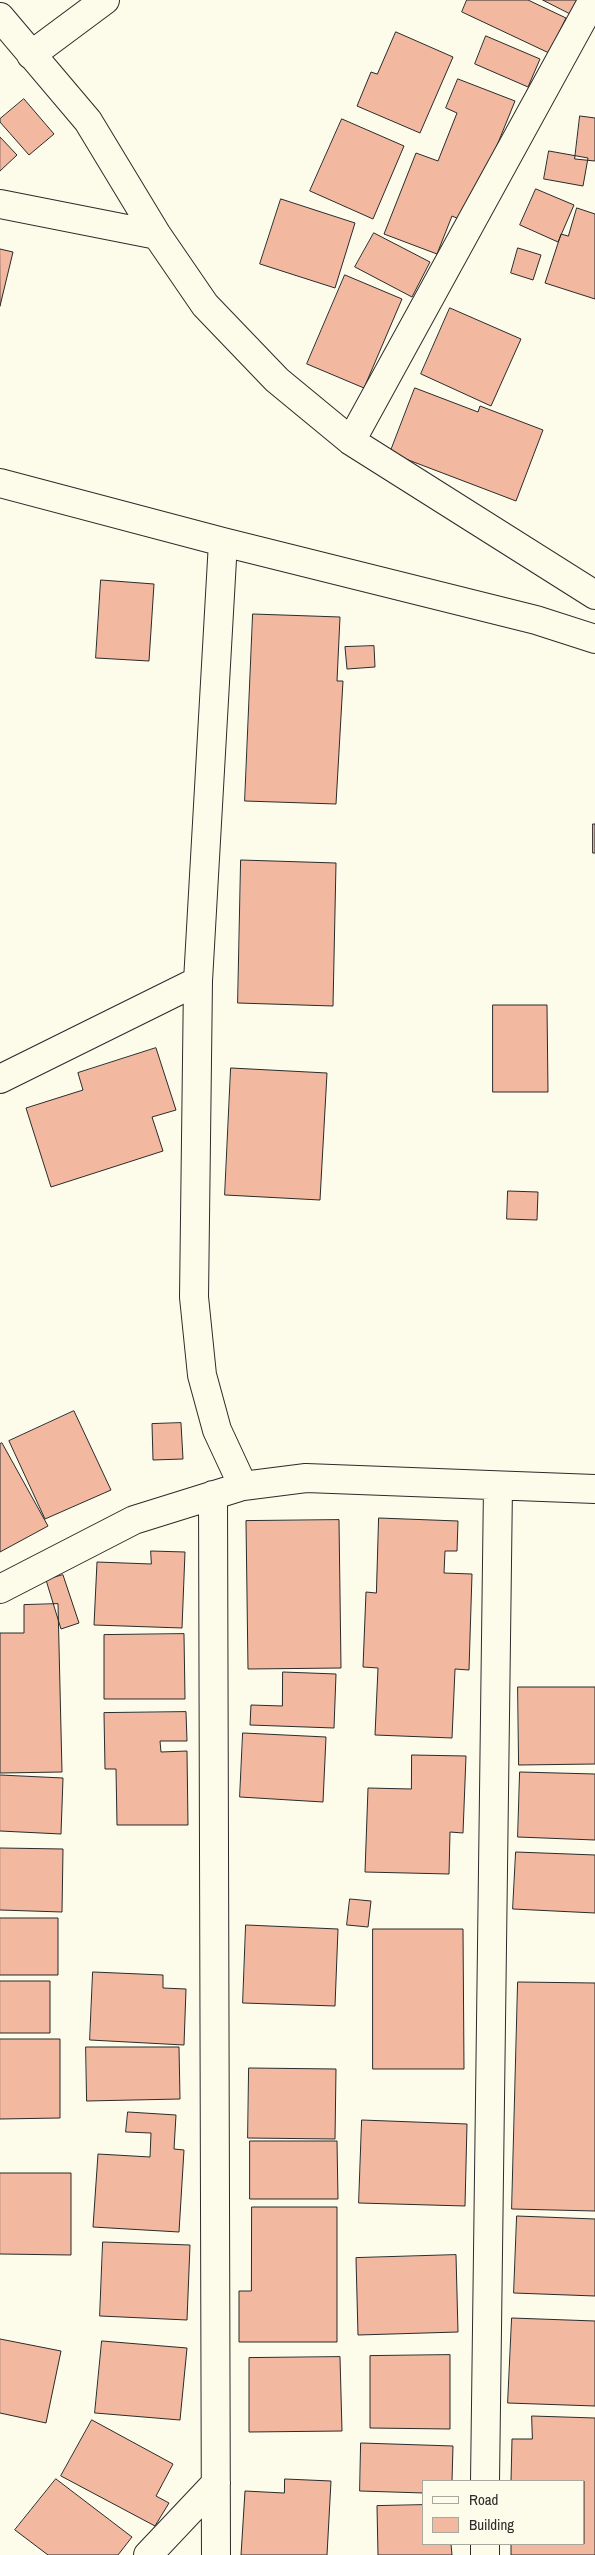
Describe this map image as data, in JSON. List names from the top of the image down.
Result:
{
  "legend": ["Road", "Building"]
}
